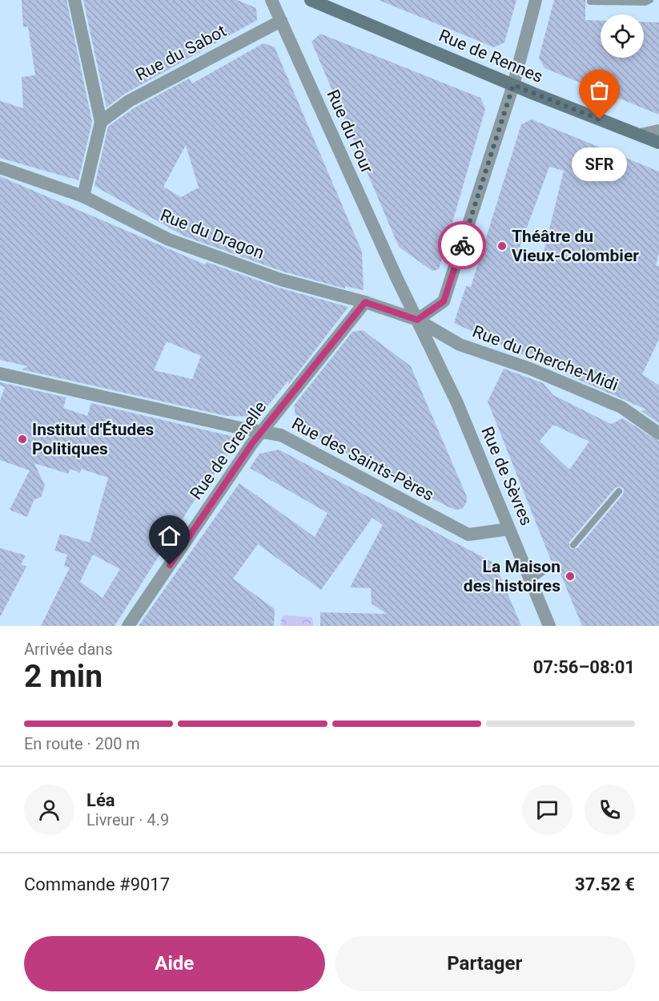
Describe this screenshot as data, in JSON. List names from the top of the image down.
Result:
{
  "streets": {
    "main road": ["Rue de Rennes"],
    "street": [
      "Rue du Sabot",
      "Rue du Four",
      "Rue du Dragon",
      "Rue du Cherche-Midi",
      "Rue de Grenelle",
      "Rue des Saints-Pères",
      "Rue de Sèvres"
    ]
  },
  "crossings": [
    ["Rue du Sabot", "Rue du Four"],
    ["Rue du Four", "Rue du Dragon"],
    ["Rue du Four", "Rue du Cherche-Midi"],
    ["Rue du Four", "Rue de Sèvres"],
    ["Rue du Dragon", "Rue du Cherche-Midi"],
    ["Rue du Dragon", "Rue de Grenelle"],
    ["Rue du Dragon", "Rue de Sèvres"],
    ["Rue du Cherche-Midi", "Rue de Sèvres"],
    ["Rue de Grenelle", "Rue des Saints-Pères"],
    ["Rue des Saints-Pères", "Rue de Sèvres"]
  ],
  "places": [
    "SFR",
    "Théâtre du Vieux-Colombier",
    "Institut d'Études Politiques",
    "La Maison des histoires"
  ],
  "page": {
    "bubble": "SFR",
    "heading": ["2 min", "Arrivée dans", "07:56–08:01"],
    "panel": [
      "Léa",
      "Livreur · 4.9",
      "Commande #9017",
      "37.52 €"
    ],
    "bar": "En route · 200 m",
    "buttons": ["Aide", "Partager"]
  }
}
